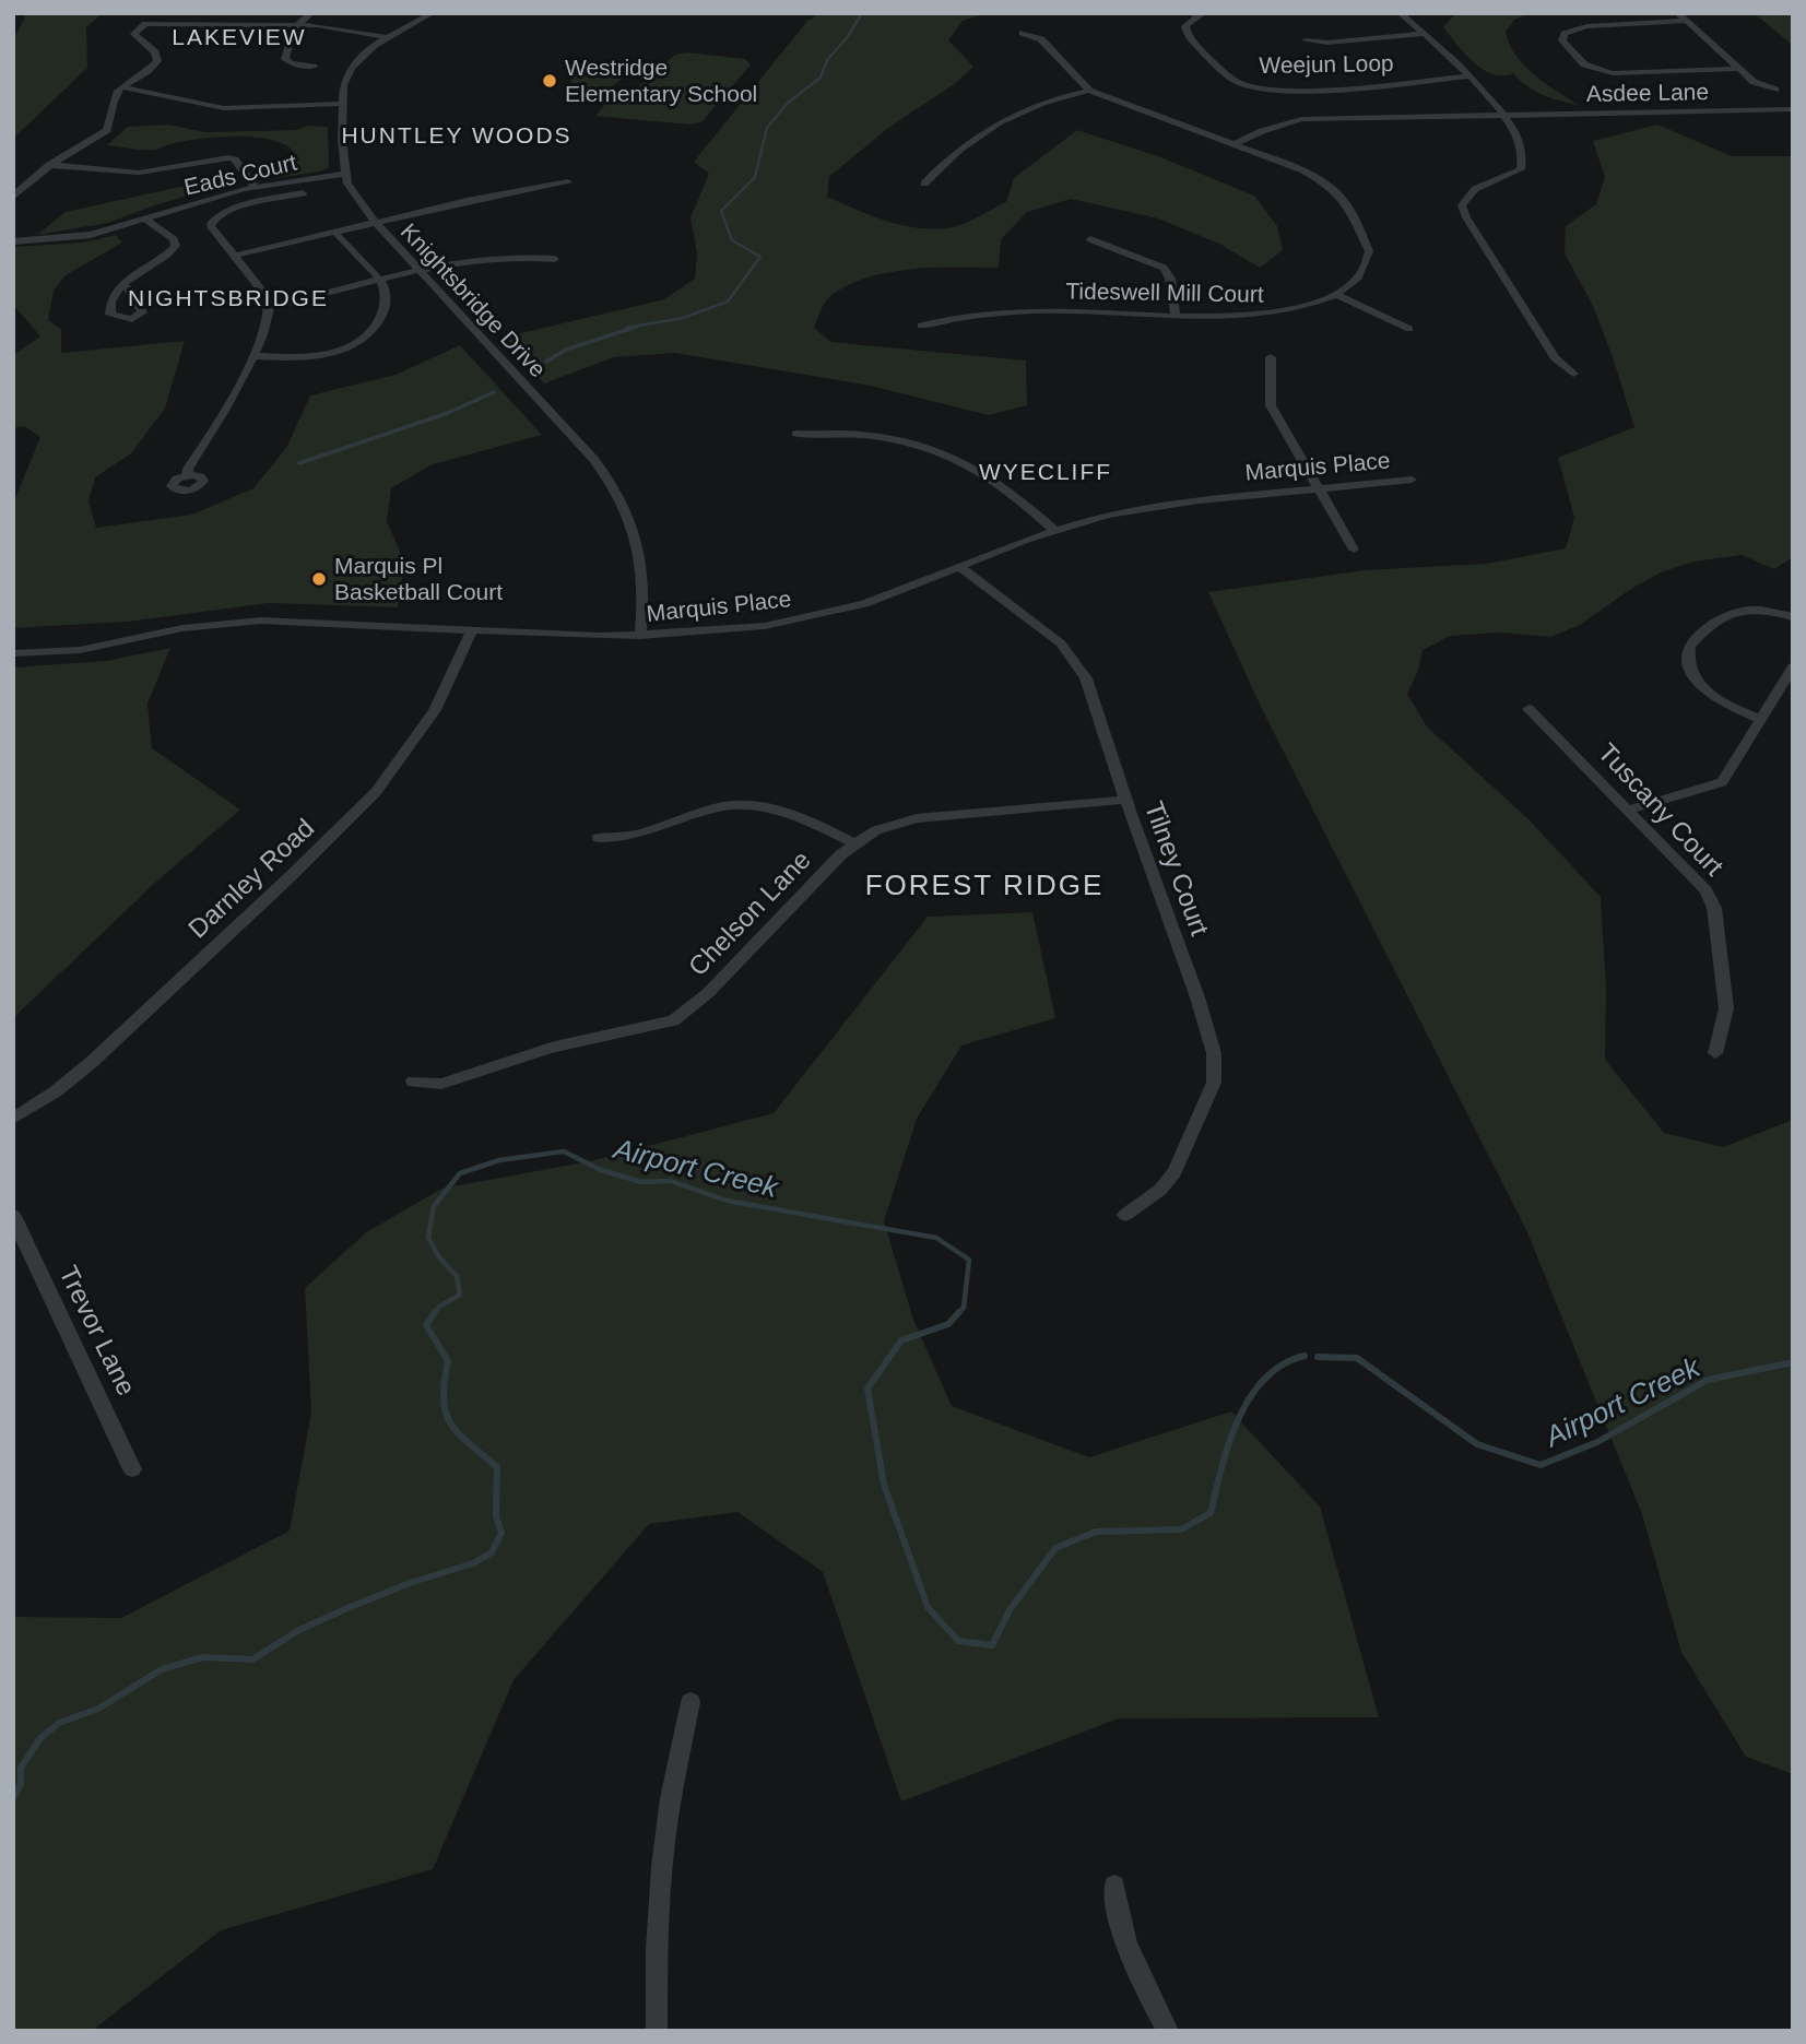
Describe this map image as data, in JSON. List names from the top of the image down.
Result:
{
  "streets": {
    "street": [
      "Weejun Loop",
      "Asdee Lane",
      "Eads Court",
      "Tideswell Mill Court",
      "Knightsbridge Drive",
      "Marquis Place",
      "Tuscany Court",
      "Tilney Court",
      "Darnley Road",
      "Chelson Lane",
      "Trevor Lane"
    ]
  },
  "crossings": [
    ["Asdee Lane", "Tideswell Mill Court"],
    ["Eads Court", "Knightsbridge Drive"],
    ["Knightsbridge Drive", "Marquis Place"],
    ["Marquis Place", "Tilney Court"],
    ["Marquis Place", "Darnley Road"],
    ["Tilney Court", "Chelson Lane"]
  ],
  "districts": [
    "LAKEVIEW",
    "HUNTLEY WOODS",
    "NIGHTSBRIDGE",
    "WYECLIFF",
    "FOREST RIDGE"
  ],
  "water": ["Airport Creek"],
  "places": ["Westridge Elementary School", "Marquis Pl Basketball Court"]
}
